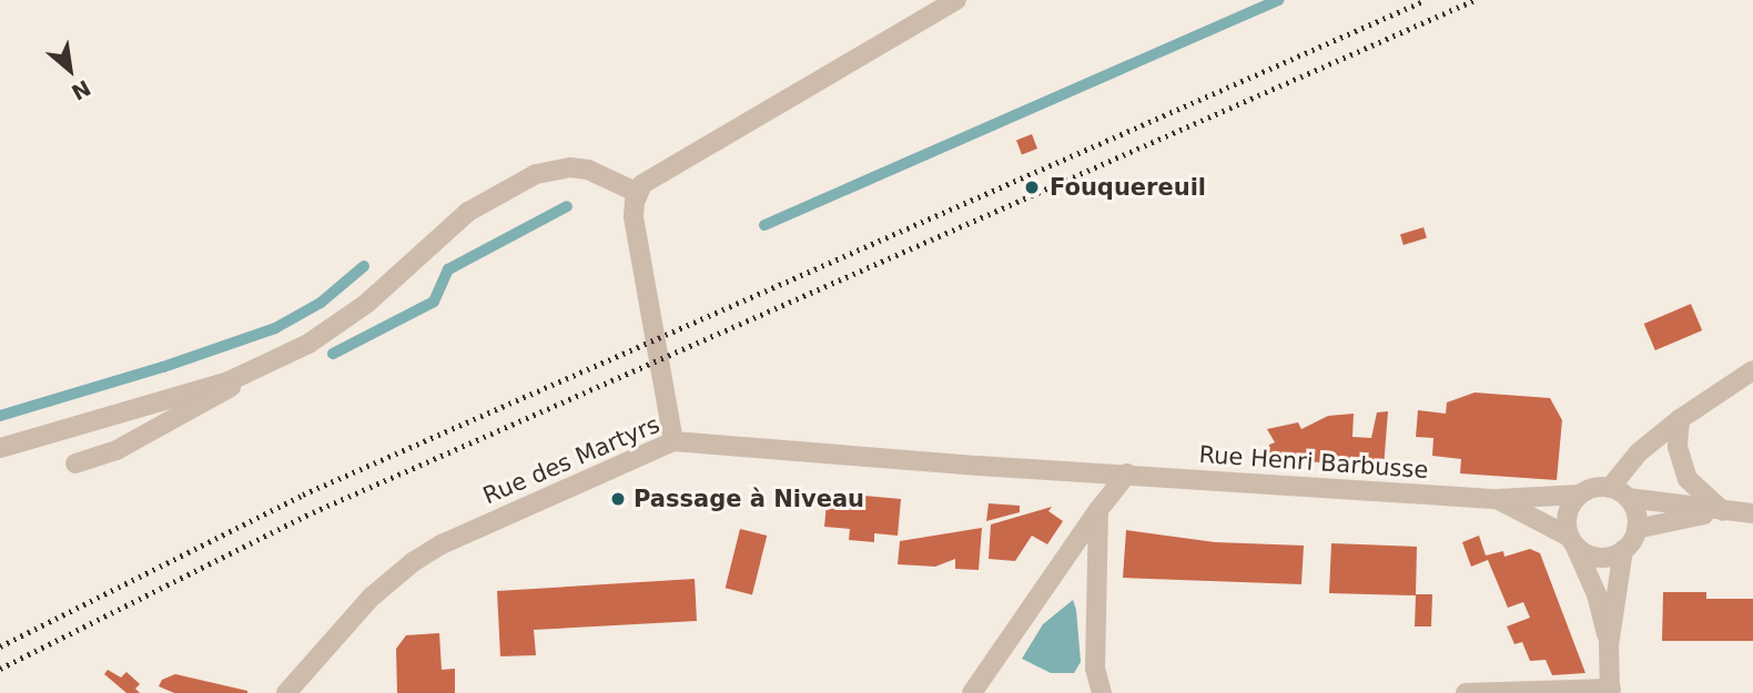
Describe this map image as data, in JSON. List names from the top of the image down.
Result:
{
  "streets": {
    "street": ["Rue des Martyrs", "Rue Henri Barbusse"]
  },
  "crossings": [
    ["Rue des Martyrs", "Rue Henri Barbusse"]
  ],
  "places": ["Fouquereuil", "Passage à Niveau"],
  "north": "bottom right"
}
